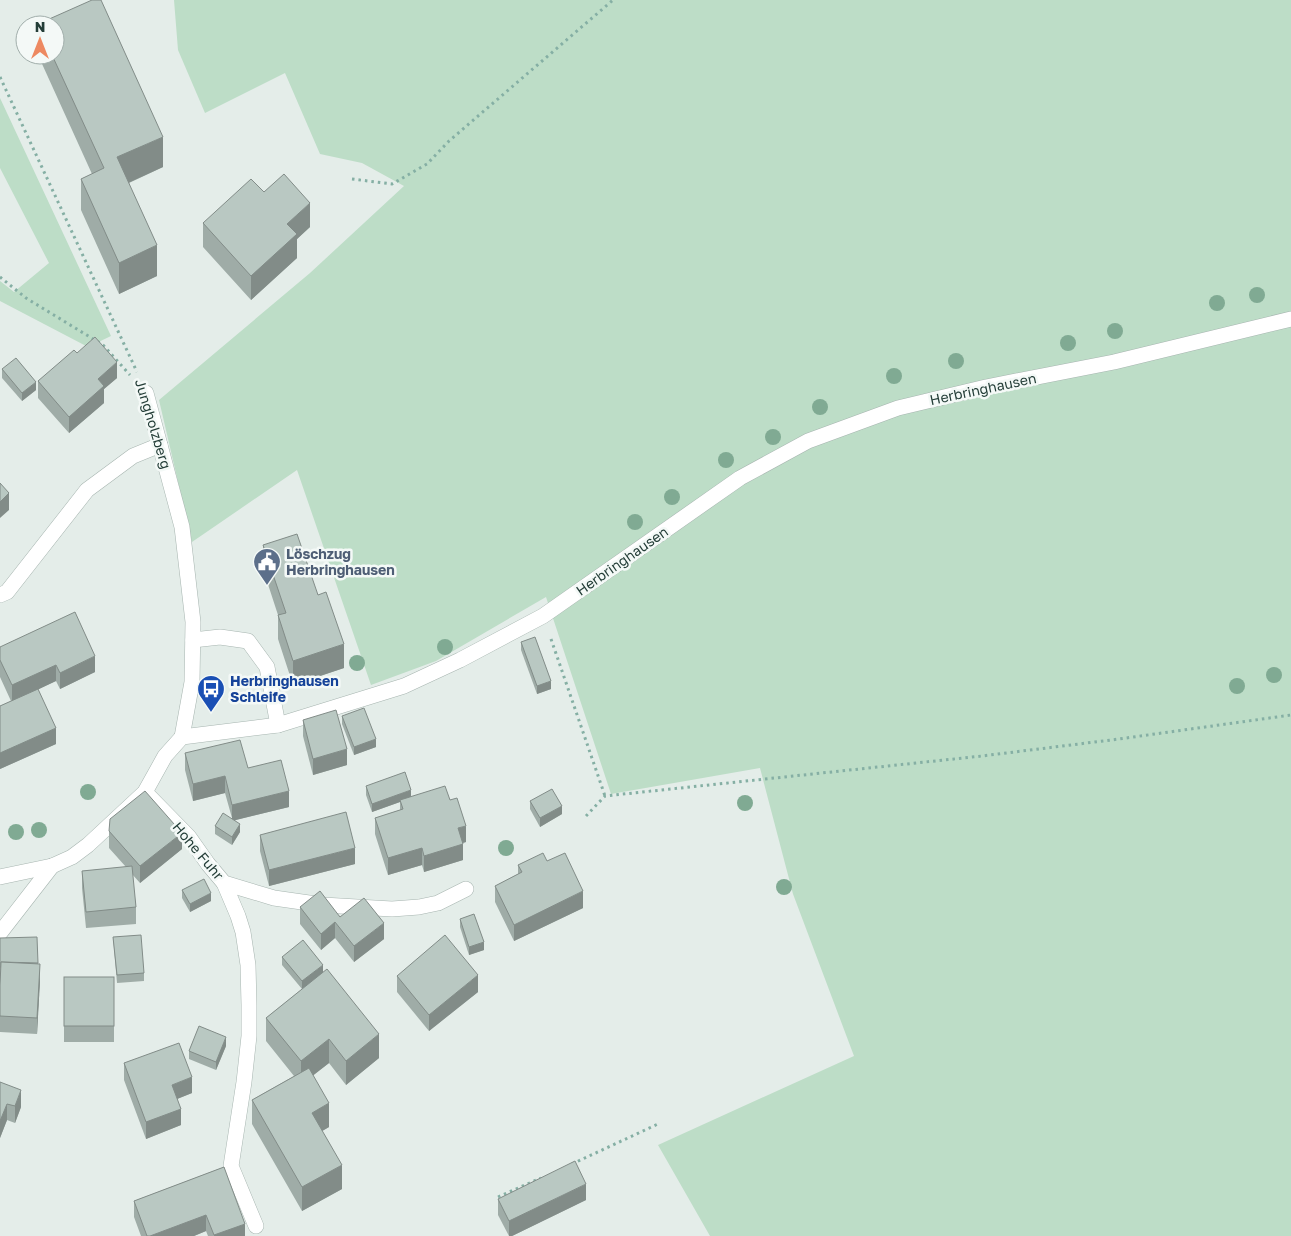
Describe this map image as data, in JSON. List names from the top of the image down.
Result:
{
  "streets": {
    "street": ["Herbringhausen", "Jungholzberg", "Hohe Fuhr"]
  },
  "crossings": [
    ["Herbringhausen", "Jungholzberg"]
  ],
  "places": {
    "public building": ["Löschzug Herbringhausen"],
    "bus stop": ["Herbringhausen Schleife"]
  },
  "north": "top"
}
